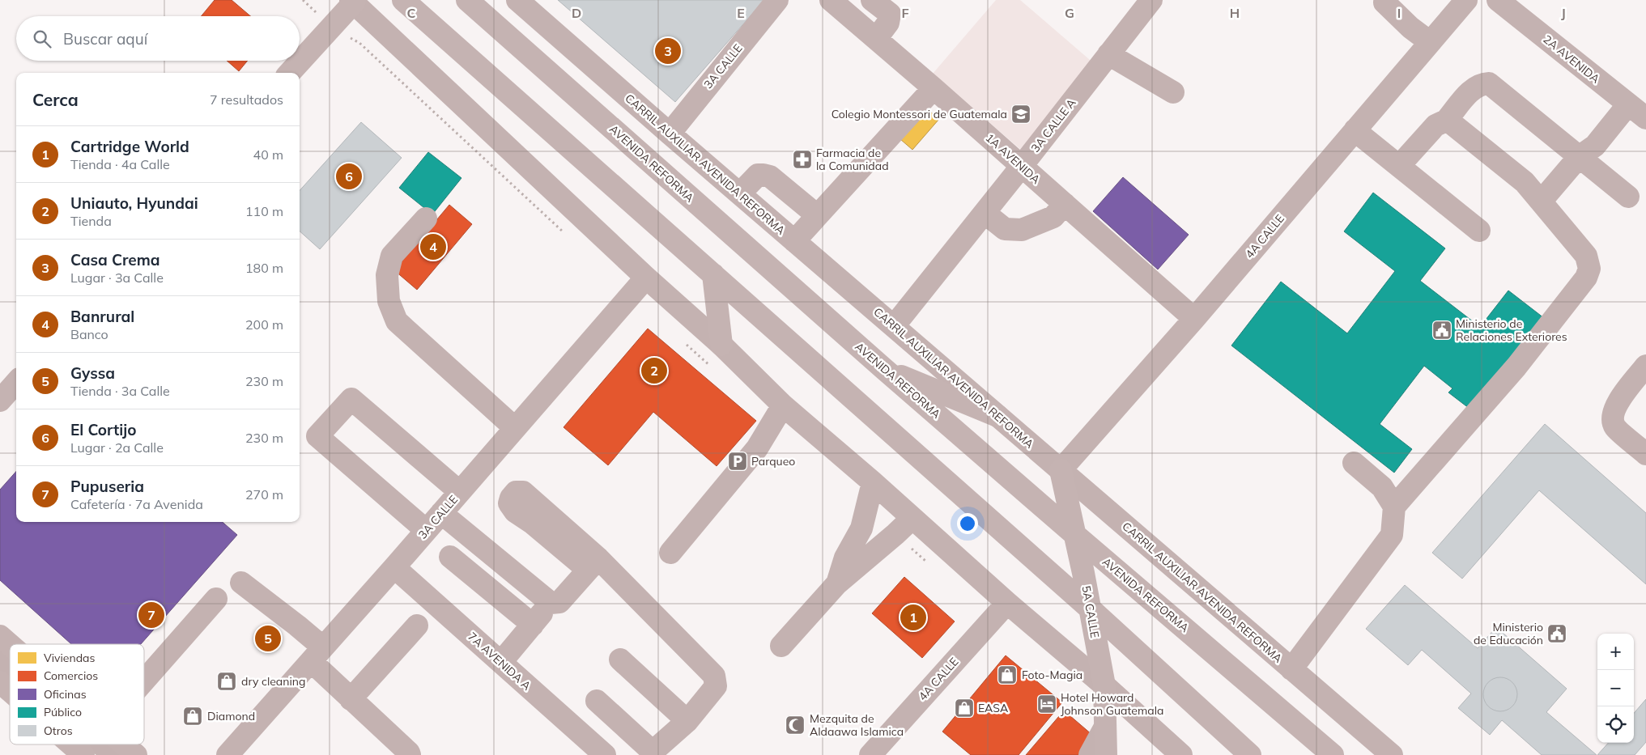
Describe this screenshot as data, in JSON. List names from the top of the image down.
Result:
{
  "streets": {
    "main road": ["AVENIDA REFORMA", "5A CALLE"],
    "street": [
      "2A AVENIDA",
      "3A CALLE",
      "3A CALLE A",
      "1A AVENIDA",
      "CARRIL AUXILIAR AVENIDA REFORMA",
      "4A CALLE",
      "7A AVENIDA A"
    ]
  },
  "crossings": [
    ["3A CALLE", "CARRIL AUXILIAR AVENIDA REFORMA"],
    ["3A CALLE", "7A AVENIDA A"],
    ["3A CALLE A", "1A AVENIDA"],
    ["3A CALLE A", "CARRIL AUXILIAR AVENIDA REFORMA"],
    ["1A AVENIDA", "4A CALLE"],
    ["AVENIDA REFORMA", "5A CALLE"],
    ["CARRIL AUXILIAR AVENIDA REFORMA", "4A CALLE"],
    ["CARRIL AUXILIAR AVENIDA REFORMA", "5A CALLE"],
    ["4A CALLE", "5A CALLE"]
  ],
  "places": {
    "school or university": ["Colegio Montessori de Guatemala"],
    "pharmacy": ["Farmacia de la Comunidad"],
    "public building": ["Ministerio de Relaciones Exteriores", "Ministerio de Educación"],
    "parking": ["Parqueo"],
    "shop": [
      "Foto-Magia",
      "dry cleaning",
      "EASA",
      "Diamond"
    ],
    "hotel": ["Hotel Howard Johnson Guatemala"],
    "mosque": ["Mezquita de Aldaawa Islamica"]
  },
  "legend": [
    "Viviendas",
    "Comercios",
    "Oficinas",
    "Público",
    "Otros"
  ],
  "page": {
    "search": "Buscar aquí",
    "pins": [
      "3",
      "6",
      "4",
      "2",
      "7",
      "1",
      "5"
    ],
    "heading": ["Cerca", "7 resultados"],
    "list": [
      {
        "mark": "1",
        "name": "Cartridge World",
        "note": "Tienda · 4a Calle",
        "value": "40 m"
      },
      {
        "mark": "2",
        "name": "Uniauto, Hyundai",
        "note": "Tienda",
        "value": "110 m"
      },
      {
        "mark": "3",
        "name": "Casa Crema",
        "note": "Lugar · 3a Calle",
        "value": "180 m"
      },
      {
        "mark": "4",
        "name": "Banrural",
        "note": "Banco",
        "value": "200 m"
      },
      {
        "mark": "5",
        "name": "Gyssa",
        "note": "Tienda · 3a Calle",
        "value": "230 m"
      },
      {
        "mark": "6",
        "name": "El Cortijo",
        "note": "Lugar · 2a Calle",
        "value": "230 m"
      },
      {
        "mark": "7",
        "name": "Pupuseria",
        "note": "Cafetería · 7a Avenida",
        "value": "270 m"
      }
    ],
    "map_buttons": ["+", "−"]
  },
  "grid": {
    "columns": [
      "C",
      "D",
      "E",
      "F",
      "G",
      "H",
      "I",
      "J"
    ]
  }
}
